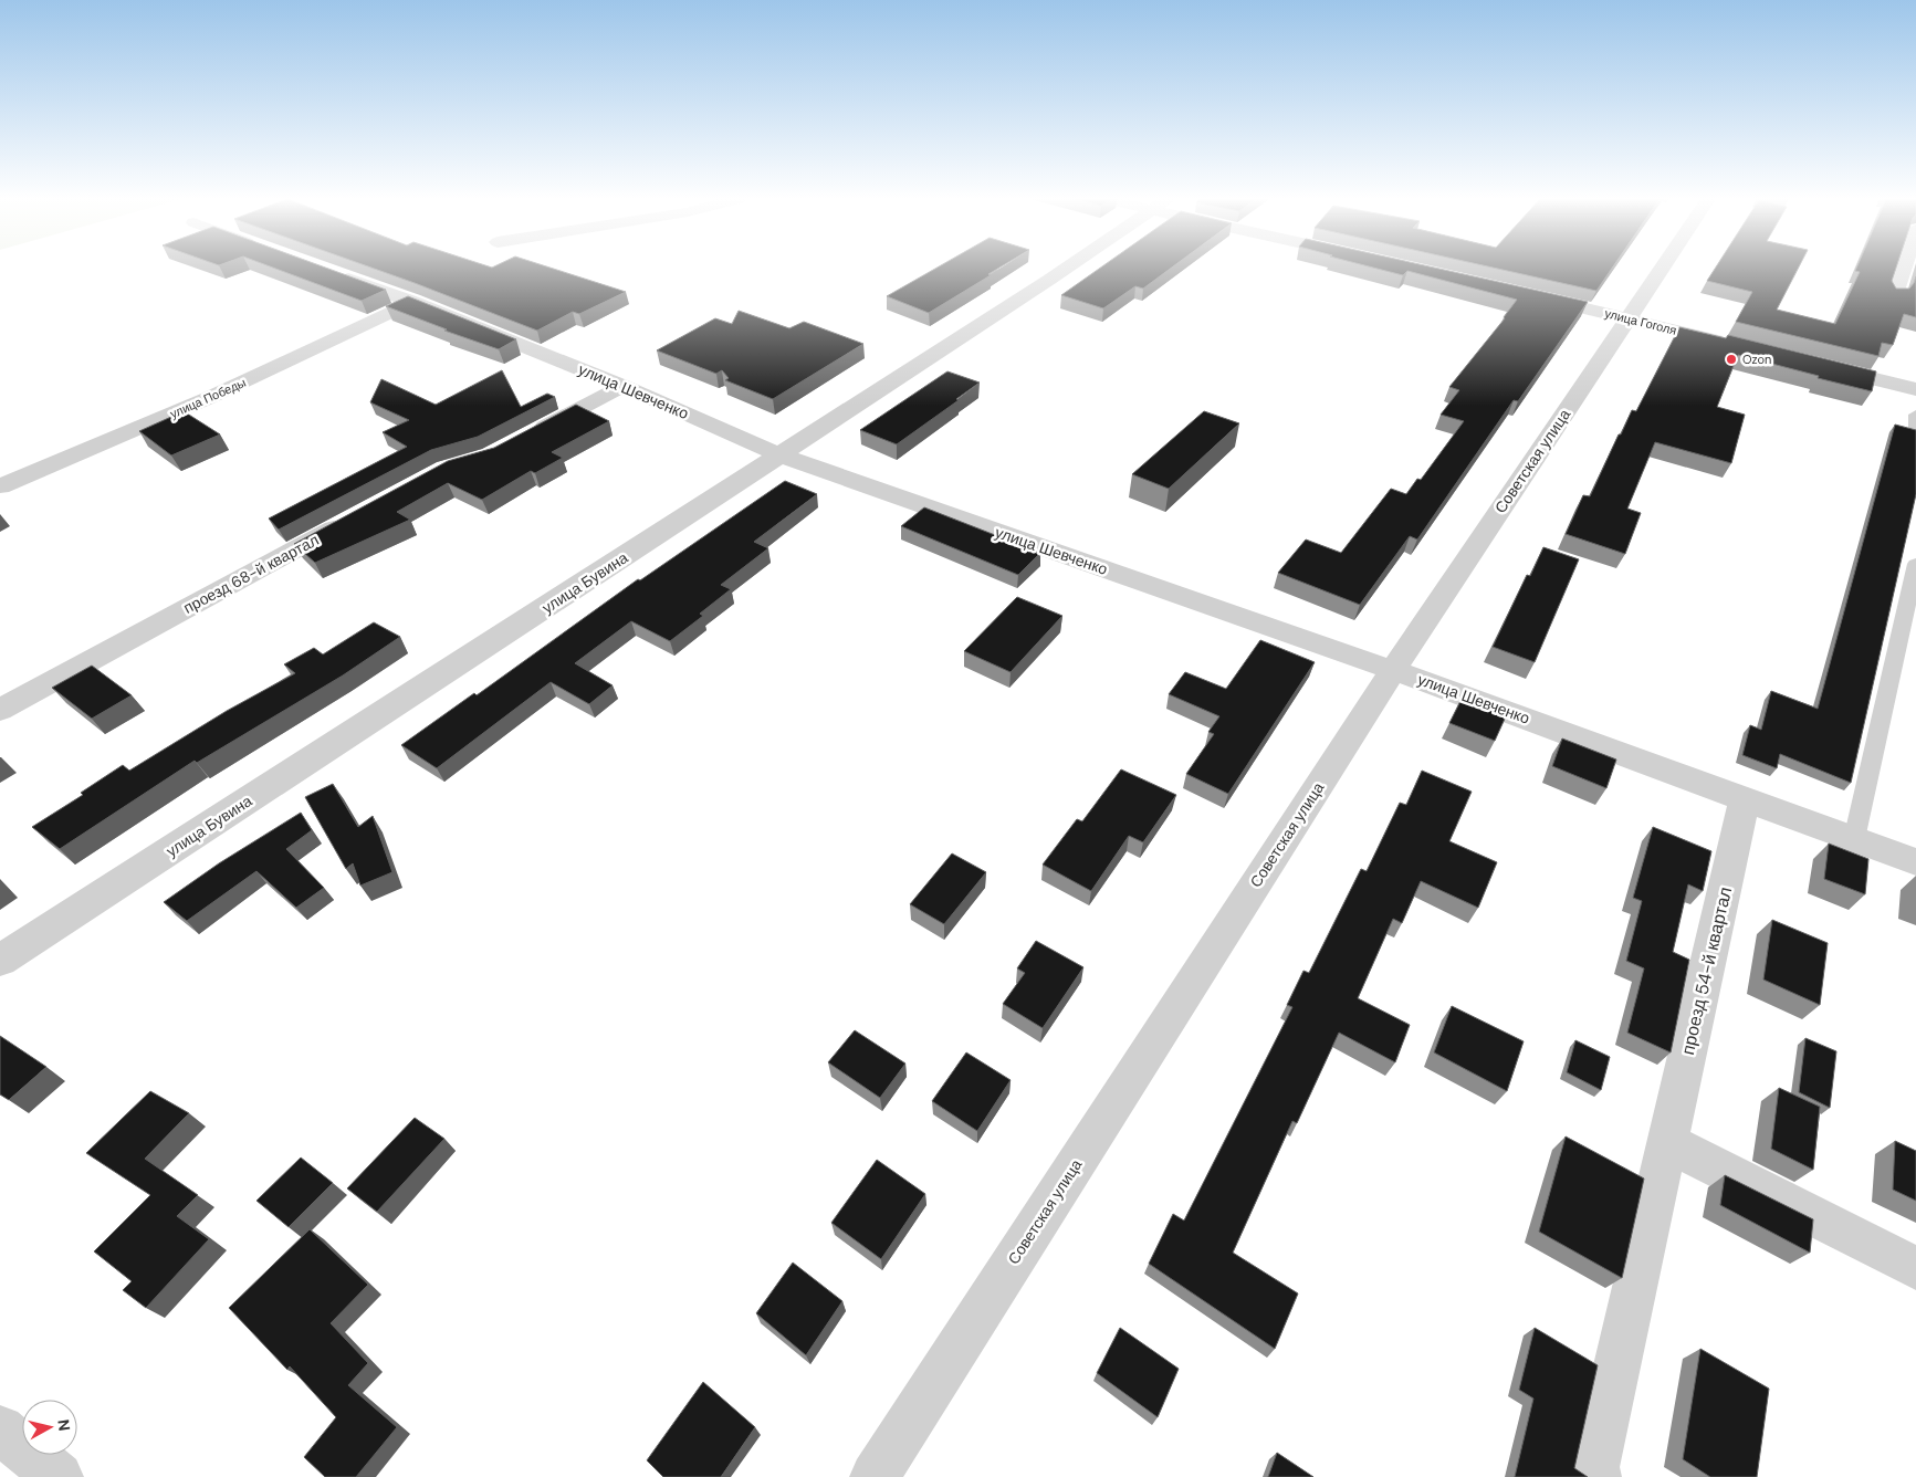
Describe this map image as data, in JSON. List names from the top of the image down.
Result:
{
  "streets": {
    "street": [
      "улица Гоголя",
      "улица Шевченко",
      "улица Победы",
      "Советская улица",
      "проезд 68-й квартал",
      "улица Бувина",
      "проезд 54-й квартал"
    ]
  },
  "crossings": [
    ["улица Гоголя", "Советская улица"],
    ["улица Шевченко", "улица Победы"],
    ["улица Шевченко", "Советская улица"],
    ["улица Шевченко", "улица Бувина"],
    ["улица Шевченко", "проезд 54-й квартал"]
  ],
  "places": ["Ozon"],
  "north": "right"
}
